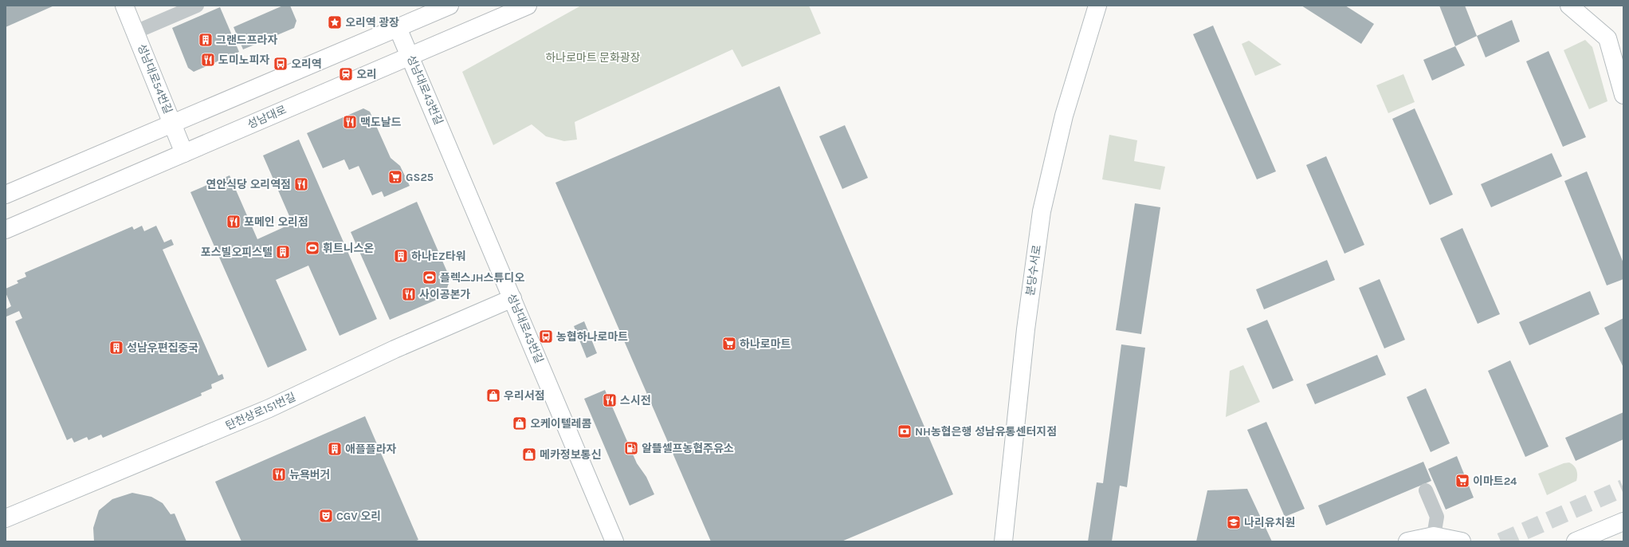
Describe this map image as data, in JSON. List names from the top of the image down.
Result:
{
  "streets": {
    "street": [
      "성남대로54번길",
      "성남대로43번길",
      "성남대로",
      "분당수서로",
      "탄천상로151번길"
    ]
  },
  "crossings": [
    ["성남대로54번길", "성남대로"],
    ["성남대로43번길", "성남대로"],
    ["성남대로43번길", "탄천상로151번길"]
  ],
  "parks": ["하나로마트 문화광장"],
  "places": {
    "place": ["오리역 광장"],
    "building": [
      "그랜드프라자",
      "포스빌오피스텔",
      "하나EZ타워",
      "성남우편집중국",
      "애플플라자"
    ],
    "restaurant": [
      "도미노피자",
      "맥도날드",
      "연안식당 오리역점",
      "포메인 오리점",
      "사이공본가",
      "스시전",
      "뉴욕버거"
    ],
    "bus stop": ["오리역", "농협하나로마트"],
    "station": ["오리"],
    "supermarket": ["GS25", "하나로마트", "이마트24"],
    "sports": ["휘트니스온", "플렉스JH스튜디오"],
    "shop": ["우리서점", "오케이텔레콤", "메카정보통신"],
    "bank": ["NH농협은행 성남유통센터지점"],
    "fuel station": ["알뜰셀프농협주유소"],
    "theatre": ["CGV 오리"],
    "school or university": ["나리유치원"]
  }
}
